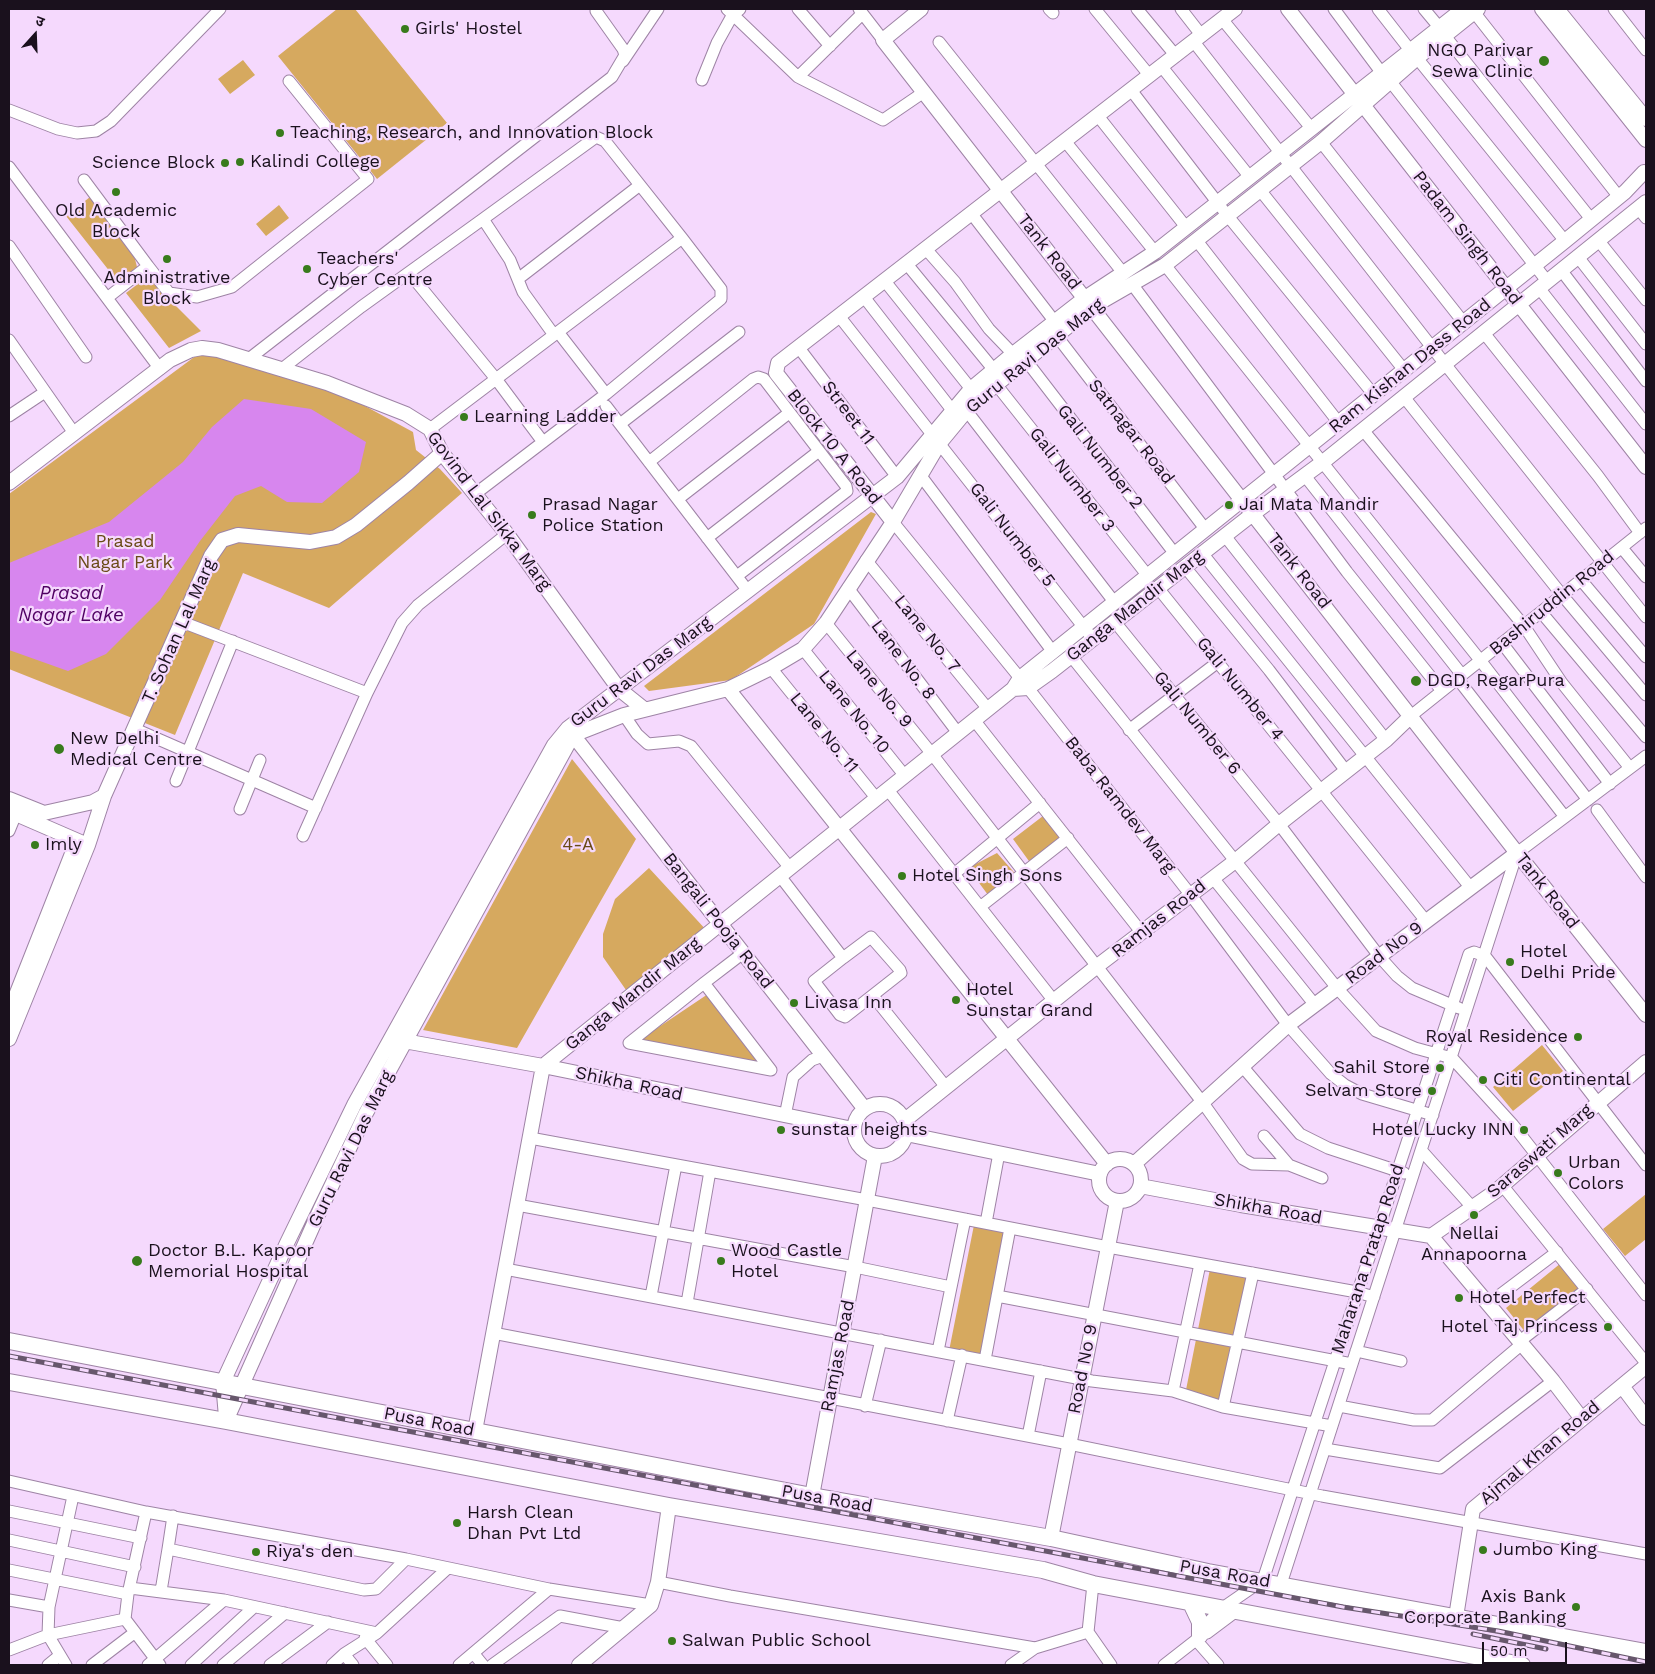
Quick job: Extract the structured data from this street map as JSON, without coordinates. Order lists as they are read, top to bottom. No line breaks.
{"streets":{"main road":["Pusa Road"],"street":["Padam Singh Road","Tank Road","Guru Ravi Das Marg","Ram Kishan Dass Road","Street 11","Satnagar Road","Block 10 A Road","Gali Number 2","Gali Number 3","Govind Lal Sikka Marg","Gali Number 5","Bashiruddin Road","Ganga Mandir Marg","T. Sohan Lal Marg","Lane No. 7","Lane No. 8","Lane No. 9","Gali Number 4","Lane No. 10","Gali Number 6","Lane No. 11","Baba Ramdev Marg","Ramjas Road","Bangali Pooja Road","Road No 9","Shikha Road","Saraswati Marg","Maharana Pratap Road","Ajmal Khan Road"]},"crossings":[["Padam Singh Road","Guru Ravi Das Marg"],["Padam Singh Road","Ram Kishan Dass Road"],["Tank Road","Guru Ravi Das Marg"],["Tank Road","Ram Kishan Dass Road"],["Tank Road","Bashiruddin Road"],["Tank Road","Ganga Mandir Marg"],["Tank Road","Ramjas Road"],["Tank Road","Road No 9"],["Tank Road","Maharana Pratap Road"],["Guru Ravi Das Marg","Street 11"],["Guru Ravi Das Marg","Satnagar Road"],["Guru Ravi Das Marg","Block 10 A Road"],["Guru Ravi Das Marg","Gali Number 2"],["Guru Ravi Das Marg","Gali Number 3"],["Guru Ravi Das Marg","Govind Lal Sikka Marg"],["Guru Ravi Das Marg","Gali Number 5"],["Guru Ravi Das Marg","Lane No. 7"],["Guru Ravi Das Marg","Lane No. 8"],["Guru Ravi Das Marg","Lane No. 9"],["Guru Ravi Das Marg","Lane No. 10"],["Guru Ravi Das Marg","Lane No. 11"],["Guru Ravi Das Marg","Baba Ramdev Marg"],["Guru Ravi Das Marg","Bangali Pooja Road"],["Guru Ravi Das Marg","Shikha Road"],["Guru Ravi Das Marg","Pusa Road"],["Ram Kishan Dass Road","Ganga Mandir Marg"],["Street 11","Block 10 A Road"],["Satnagar Road","Ganga Mandir Marg"],["Block 10 A Road","Baba Ramdev Marg"],["Gali Number 2","Ganga Mandir Marg"],["Gali Number 3","Ganga Mandir Marg"],["Govind Lal Sikka Marg","T. Sohan Lal Marg"],["Gali Number 5","Ganga Mandir Marg"],["Bashiruddin Road","Ramjas Road"],["Ganga Mandir Marg","Lane No. 7"],["Ganga Mandir Marg","Lane No. 8"],["Ganga Mandir Marg","Lane No. 9"],["Ganga Mandir Marg","Gali Number 4"],["Ganga Mandir Marg","Lane No. 10"],["Ganga Mandir Marg","Gali Number 6"],["Ganga Mandir Marg","Lane No. 11"],["Ganga Mandir Marg","Baba Ramdev Marg"],["Ganga Mandir Marg","Bangali Pooja Road"],["Ganga Mandir Marg","Shikha Road"],["Lane No. 9","Ramjas Road"],["Lane No. 9","Road No 9"],["Gali Number 4","Ramjas Road"],["Gali Number 4","Road No 9"],["Gali Number 6","Ramjas Road"],["Gali Number 6","Road No 9"],["Gali Number 6","Maharana Pratap Road"],["Lane No. 11","Ramjas Road"],["Baba Ramdev Marg","Ramjas Road"],["Baba Ramdev Marg","Road No 9"],["Baba Ramdev Marg","Maharana Pratap Road"],["Ramjas Road","Bangali Pooja Road"],["Ramjas Road","Shikha Road"],["Ramjas Road","Pusa Road"],["Bangali Pooja Road","Shikha Road"],["Road No 9","Shikha Road"],["Road No 9","Maharana Pratap Road"],["Road No 9","Pusa Road"],["Shikha Road","Maharana Pratap Road"],["Maharana Pratap Road","Pusa Road"],["Pusa Road","Ajmal Khan Road"]],"water":["Prasad Nagar Lake"],"parks":["Prasad Nagar Park","4-A"],"places":["Girls' Hostel","NGO Parivar Sewa Clinic","Teaching, Research, and Innovation Block","Kalindi College","Science Block","Old Academic Block","Administrative Block","Teachers' Cyber Centre","Learning Ladder","Jai Mata Mandir","Prasad Nagar Police Station","DGD, RegarPura","New Delhi Medical Centre","Imly","Hotel Singh Sons","Hotel Delhi Pride","Hotel Sunstar Grand","Livasa Inn","Royal Residence","Sahil Store","Citi Continental","Selvam Store","sunstar heights","Hotel Lucky INN","Urban Colors","Nellai Annapoorna","Doctor B.L. Kapoor Memorial Hospital","Wood Castle Hotel","Hotel Perfect","Hotel Taj Princess","Harsh Clean Dhan Pvt Ltd","Jumbo King","Riya's den","Axis Bank Corporate Banking","Salwan Public School"],"scale_bar":"50 m","north":"top"}
